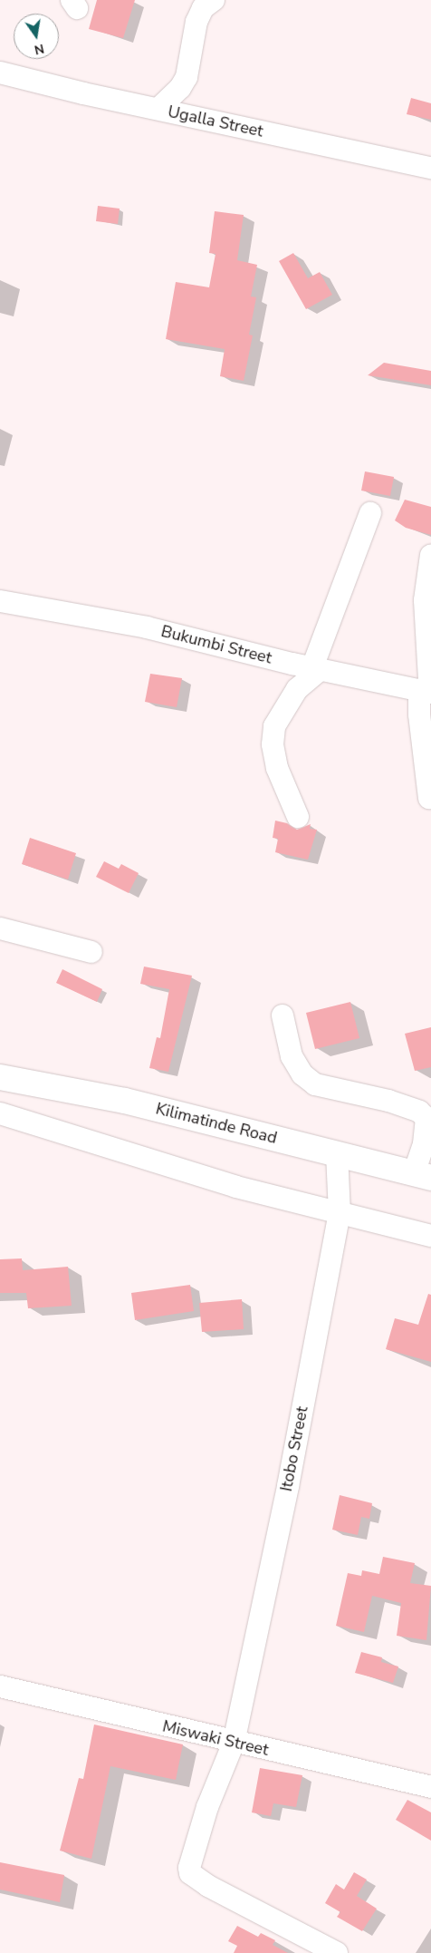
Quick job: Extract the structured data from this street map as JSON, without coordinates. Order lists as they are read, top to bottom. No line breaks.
{"streets":{"main road":["Kilimatinde Road"],"street":["Ugalla Street","Bukumbi Street","Itobo Street","Miswaki Street"]},"crossings":[["Kilimatinde Road","Itobo Street"],["Itobo Street","Miswaki Street"]],"north":"bottom"}
